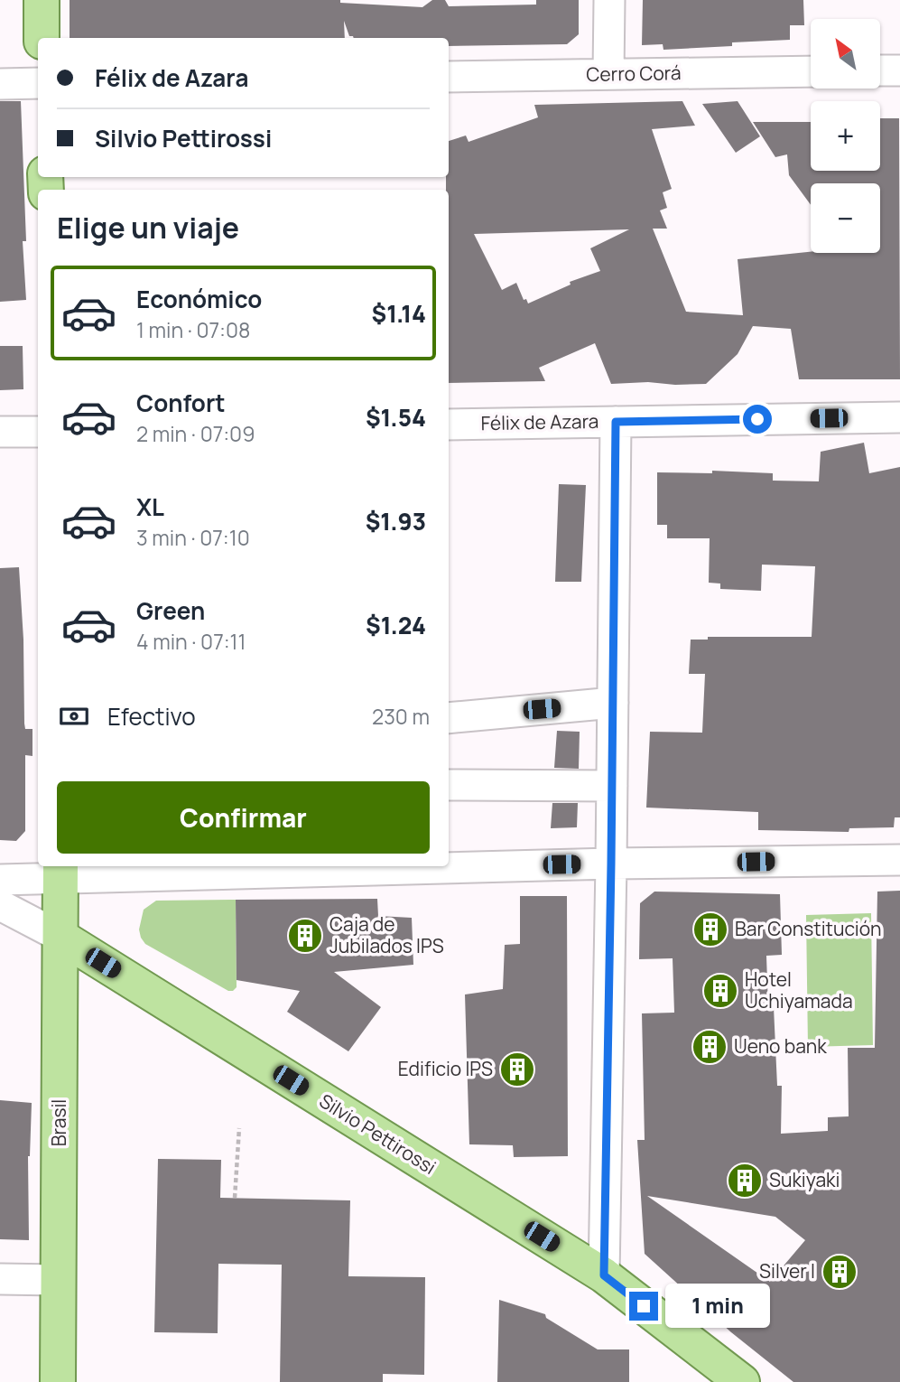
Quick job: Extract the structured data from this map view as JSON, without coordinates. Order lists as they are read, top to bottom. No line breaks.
{"streets":{"main road":["Brasil","Silvio Pettirossi"],"street":["Cerro Corá","Félix de Azara"]},"crossings":[["Brasil","Silvio Pettirossi"]],"places":{"building":["Bar Constitución","Caja de Jubilados IPS","Hotel Uchiyamada","Ueno bank","Edificio IPS","Sukiyaki","Silver I"]},"north":"top left","page":{"map_buttons":["+","−"],"banner":["Félix de Azara","Silvio Pettirossi"],"heading":"Elige un viaje","list":[{"name":"Económico","note":"1 min · 07:08","value":"$1.14"},{"name":"Confort","note":"2 min · 07:09","value":"$1.54"},{"name":"XL","note":"3 min · 07:10","value":"$1.93"},{"name":"Green","note":"4 min · 07:11","value":"$1.24"}],"pay":["Efectivo","230 m"],"buttons":"Confirmar","bubble":"1 min"}}
